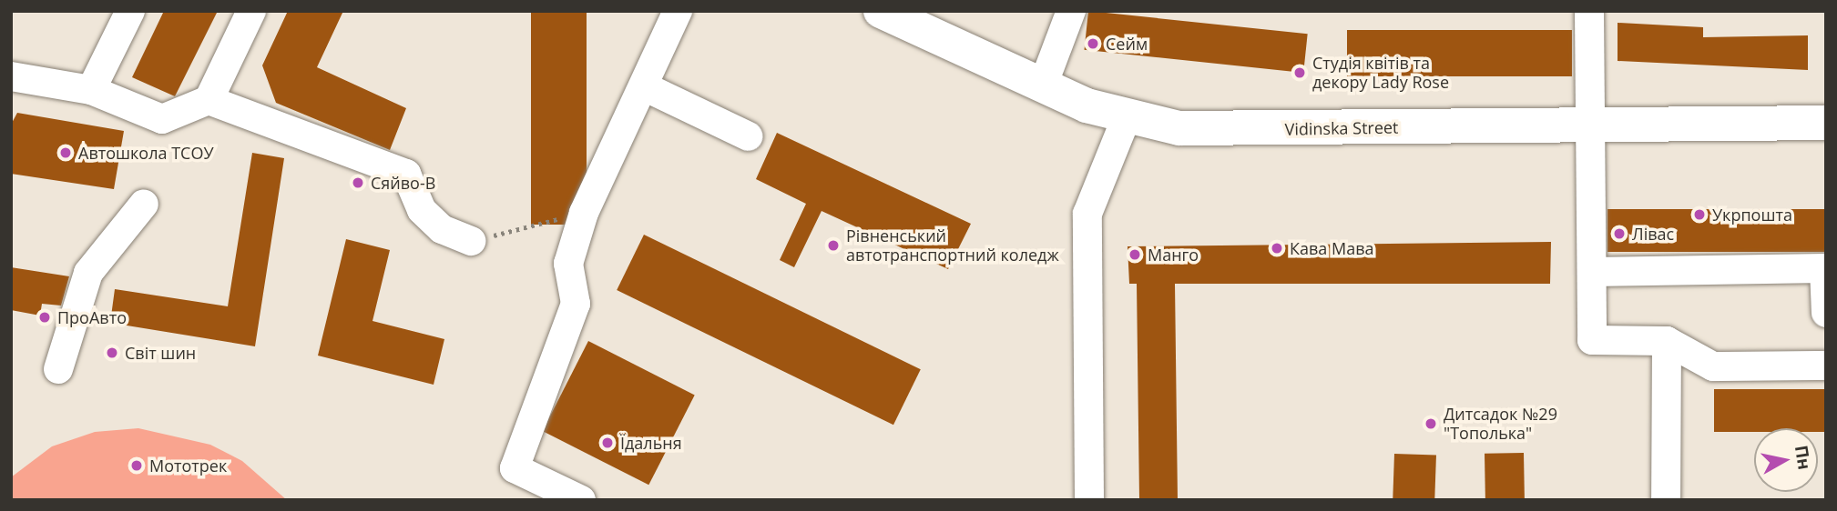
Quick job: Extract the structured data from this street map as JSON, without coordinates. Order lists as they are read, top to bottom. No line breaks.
{"streets":{"main road":["Vidinska Street"]},"places":["Сейм","Студія квітів та декору Lady Rose","Автошкола ТСОУ","Сяйво-В","Укрпошта","Лівас","Рівненський автотранспортний коледж","Кава Мава","Манго","ПроАвто","Світ шин","Дитсадок №29 \"Тополька\"","Їдальня","Мототрек"],"north":"right"}
